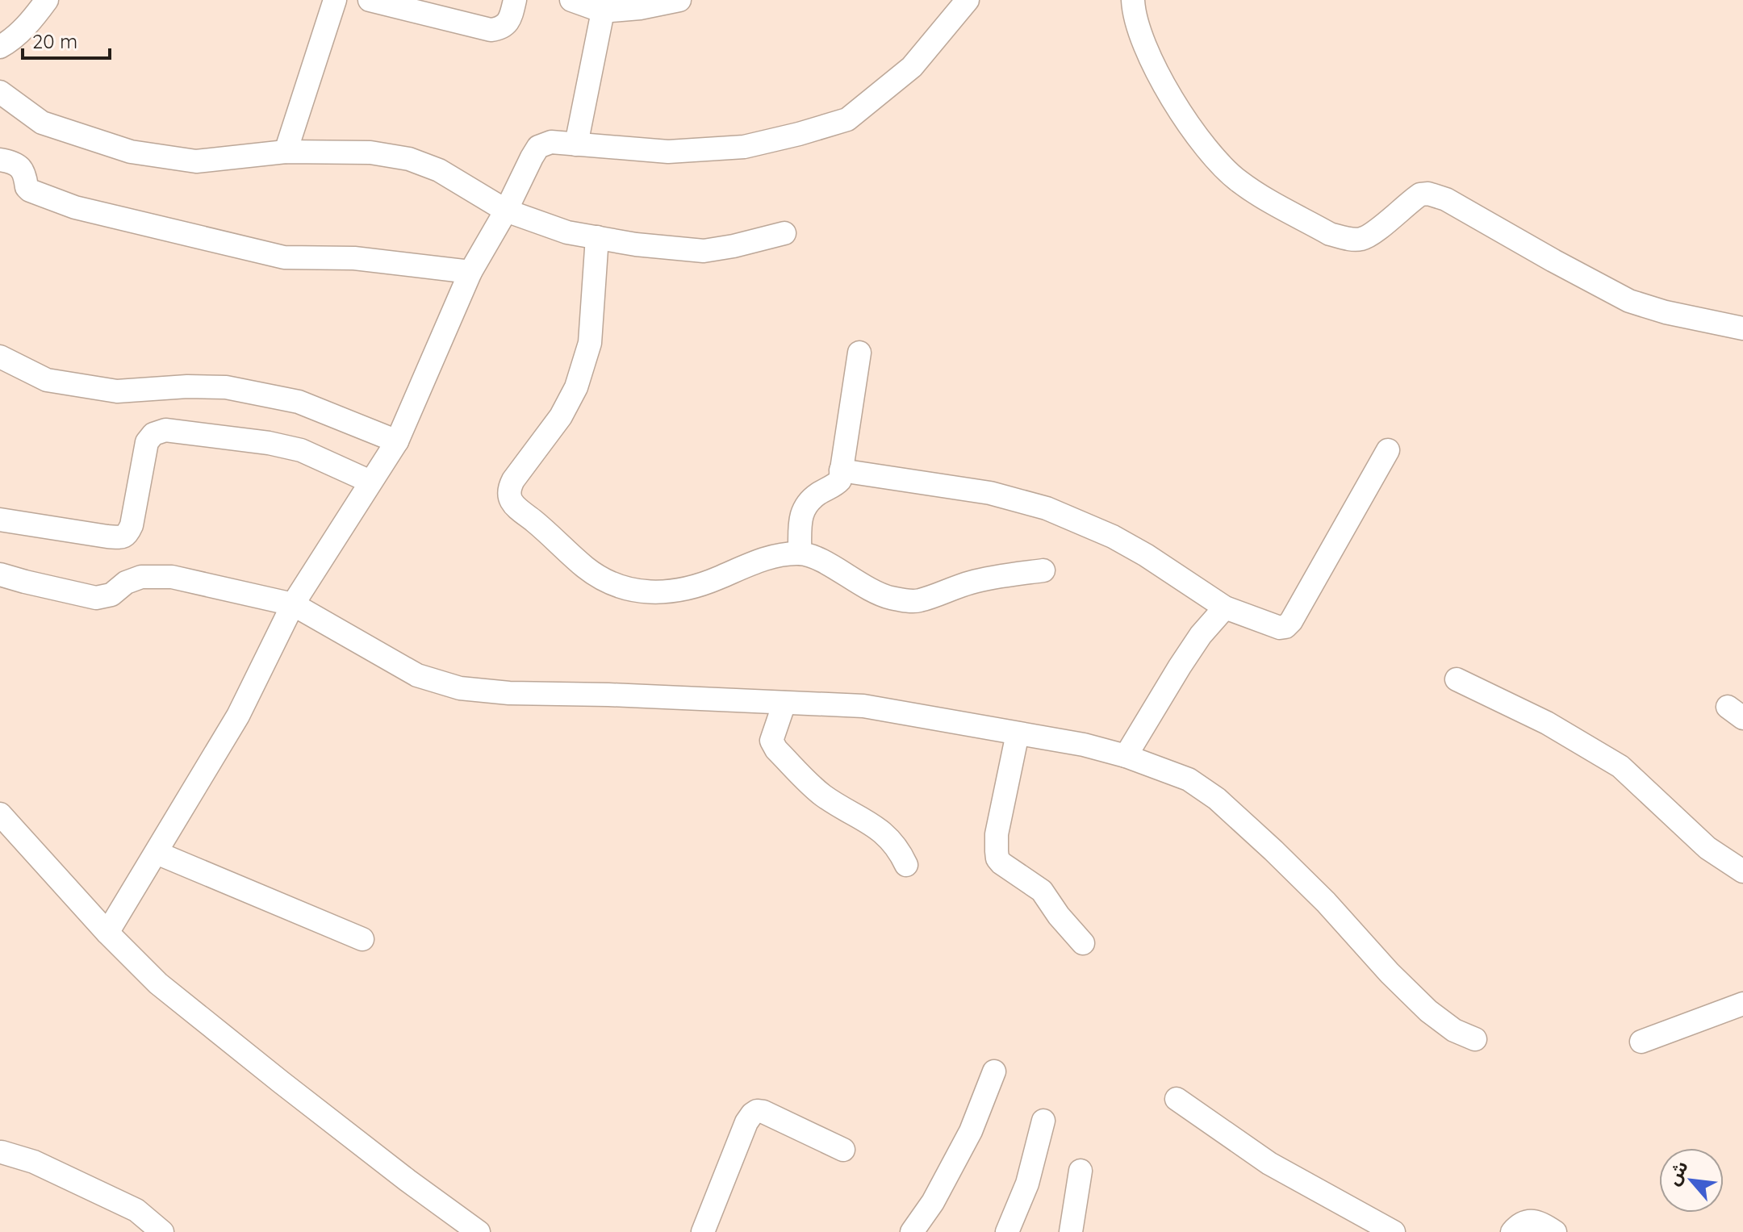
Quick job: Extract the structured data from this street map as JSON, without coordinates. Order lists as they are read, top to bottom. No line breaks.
{"scale_bar":"20 m","north":"top left"}
